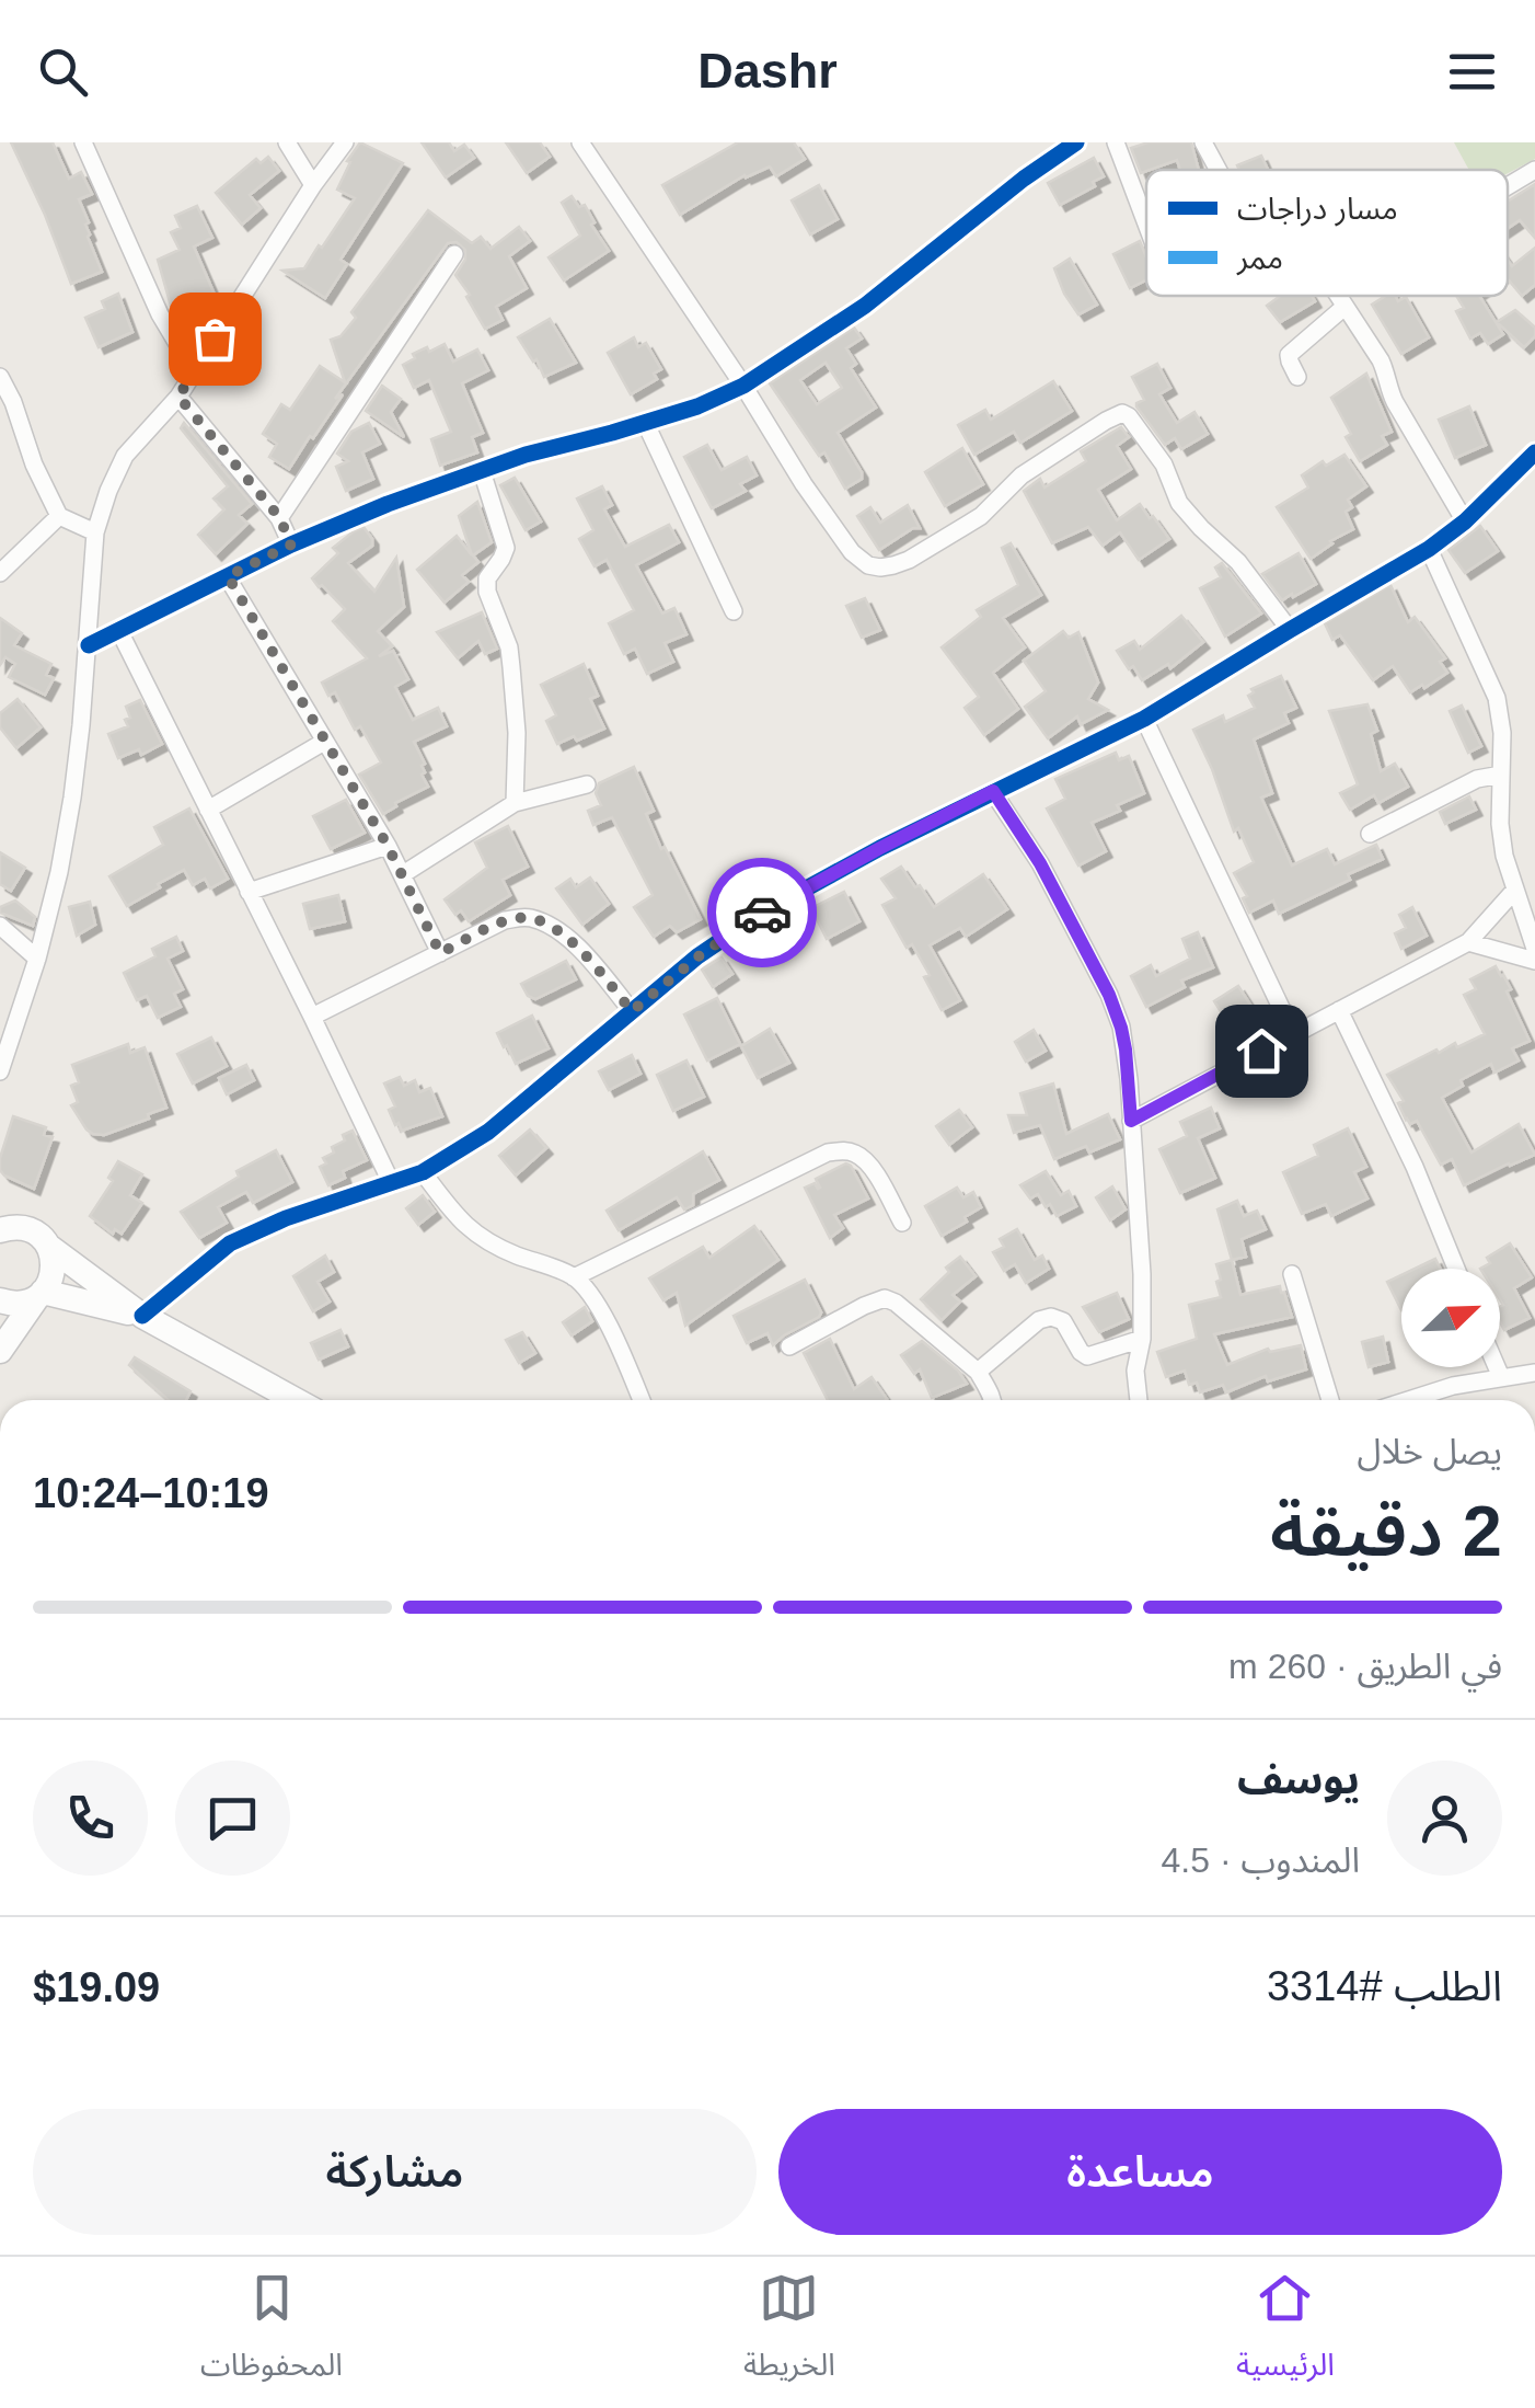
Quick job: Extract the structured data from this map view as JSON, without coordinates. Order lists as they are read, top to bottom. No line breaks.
{"legend":["مسار دراجات","ممر"],"north":"top right","page":{"header":"Dashr","heading":["2 دقيقة","يصل خلال","10:19–10:24"],"panel":["يوسف","المندوب · 4.5","الطلب #3314","$19.09"],"bar":"في الطريق · 260 m","buttons":["مساعدة","مشاركة"],"tabs":["الرئيسية","الخريطة","المحفوظات"]}}
